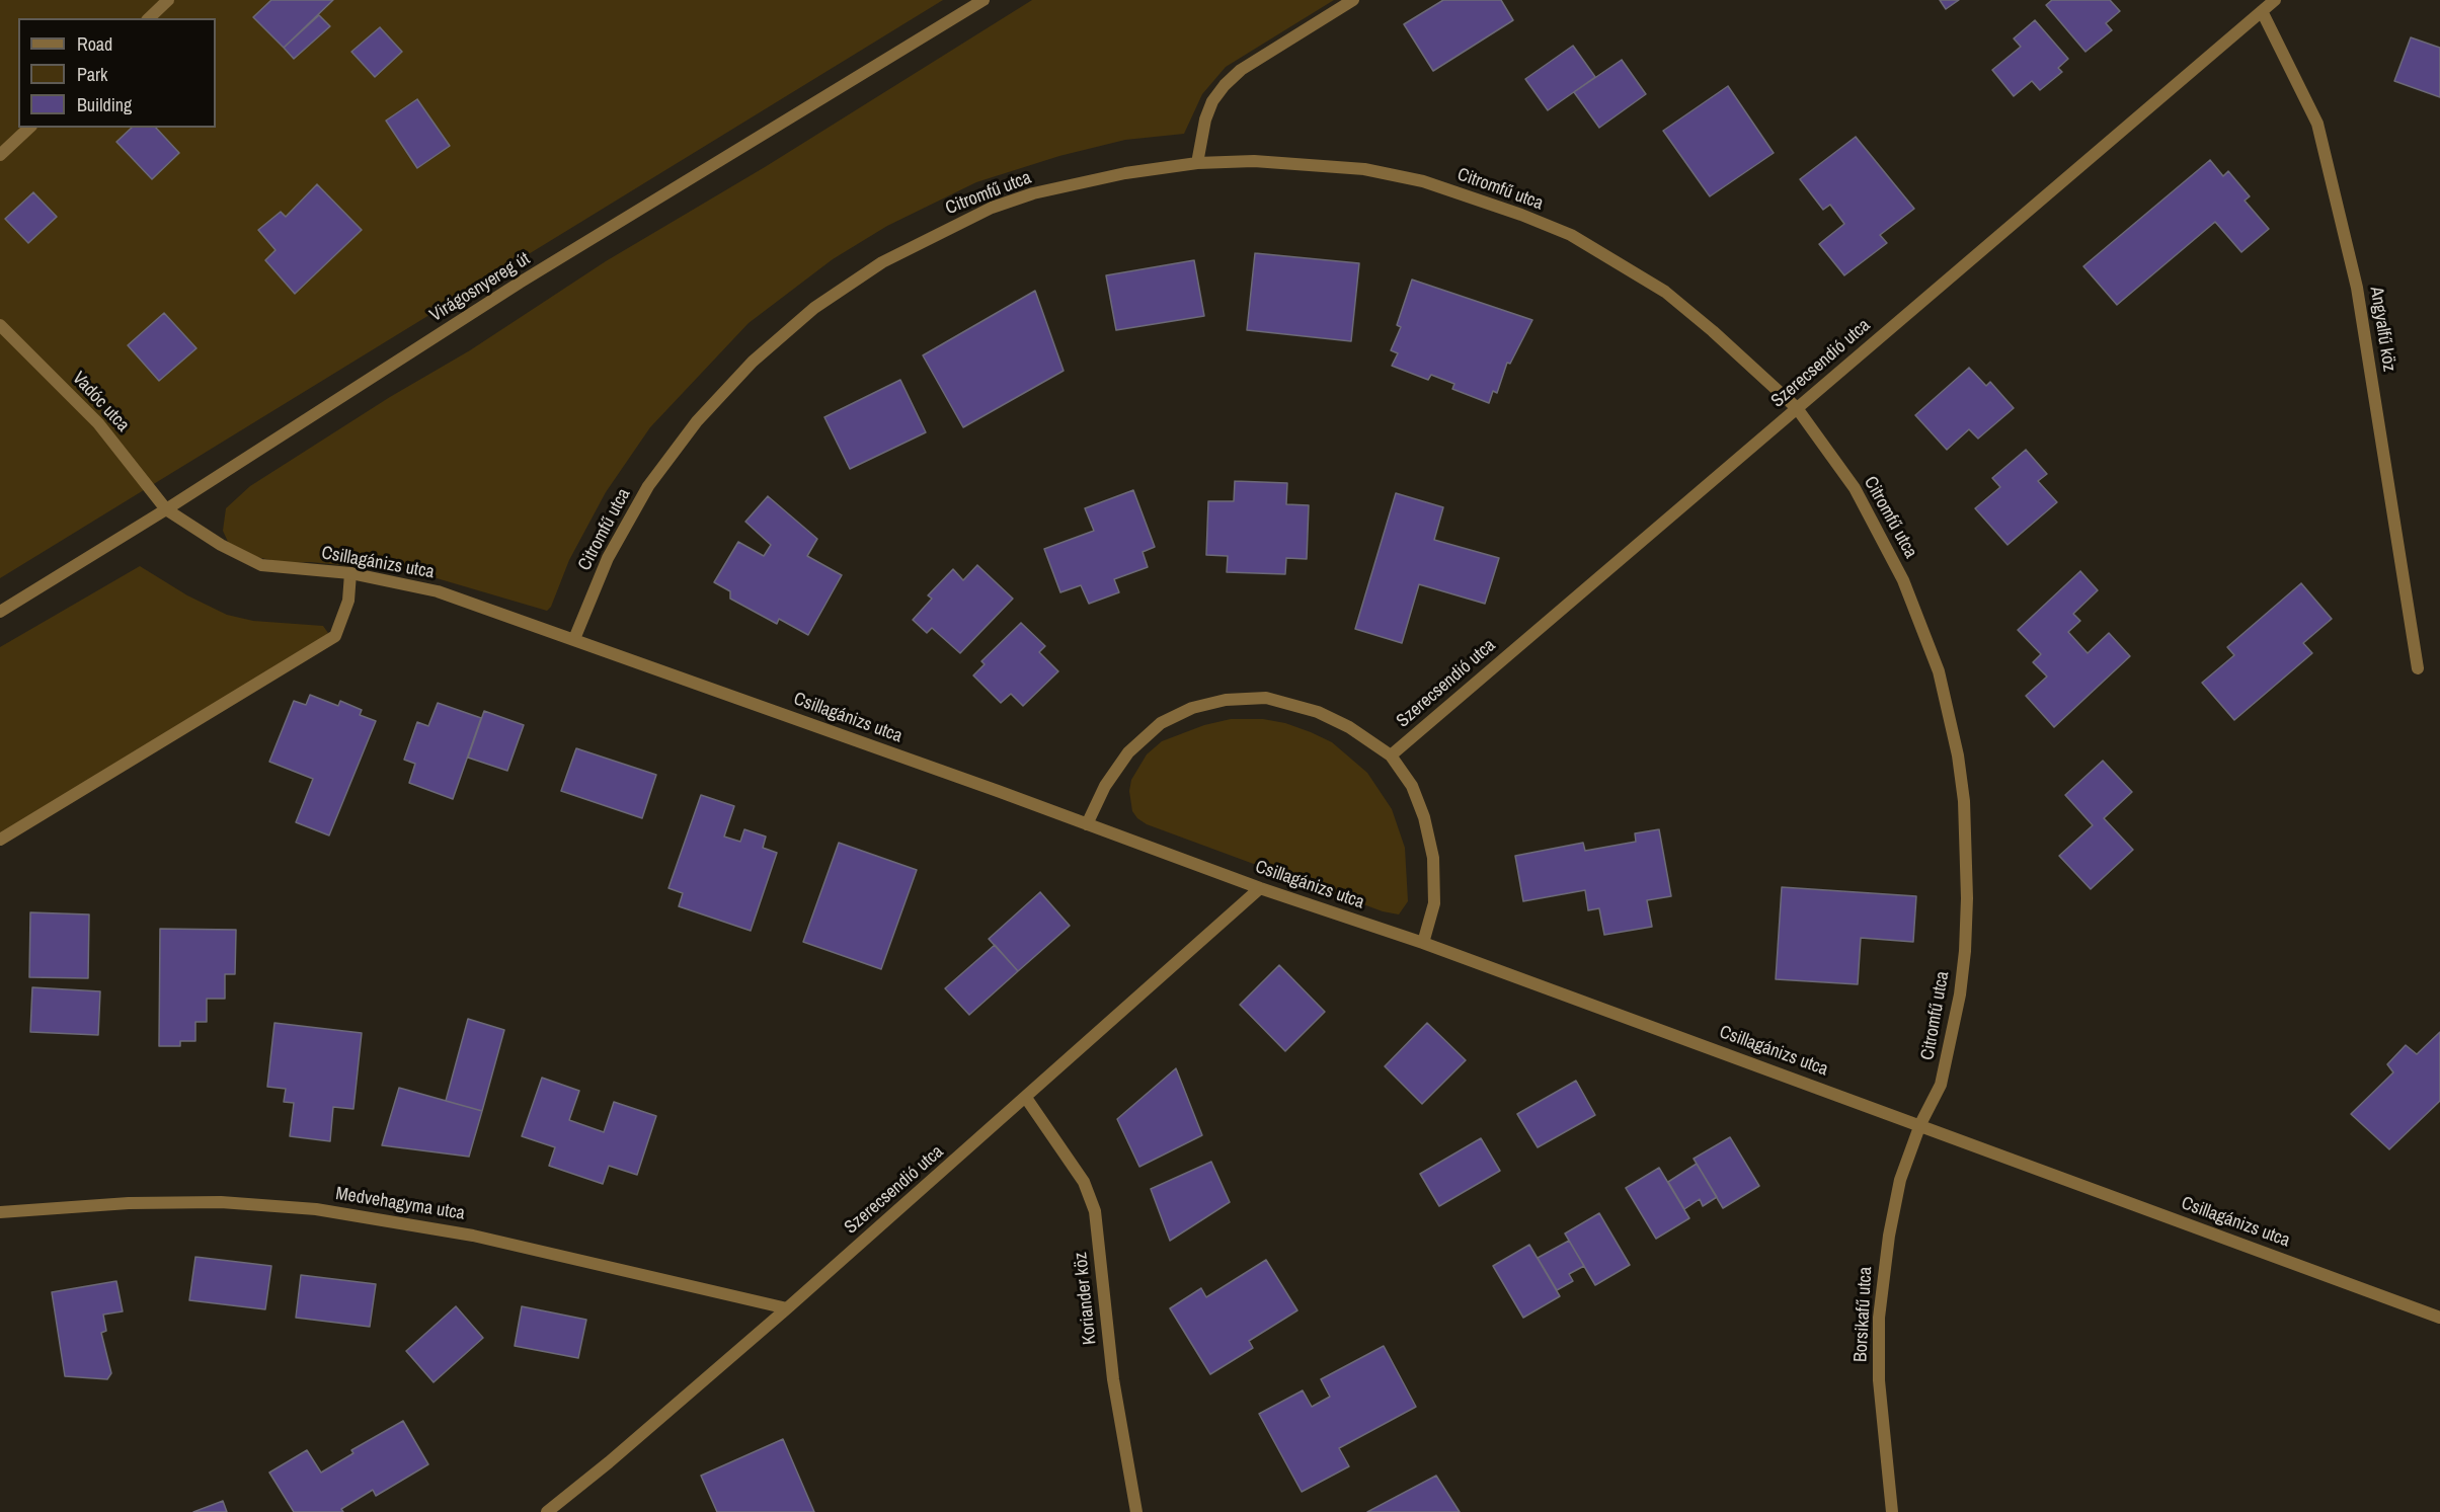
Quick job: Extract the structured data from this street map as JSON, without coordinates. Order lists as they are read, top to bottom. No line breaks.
{"streets":{"street":["Citromfű utca","Virágosnyereg út","Angyalfű köz","Szerecsendió utca","Vadóc utca","Csillagánizs utca","Medvehagyma utca","Koriander köz","Borsikafű utca"]},"crossings":[["Citromfű utca","Szerecsendió utca"],["Citromfű utca","Csillagánizs utca"],["Citromfű utca","Borsikafű utca"],["Virágosnyereg út","Vadóc utca"],["Virágosnyereg út","Csillagánizs utca"],["Angyalfű köz","Szerecsendió utca"],["Szerecsendió utca","Csillagánizs utca"],["Szerecsendió utca","Medvehagyma utca"],["Szerecsendió utca","Koriander köz"],["Vadóc utca","Csillagánizs utca"],["Csillagánizs utca","Borsikafű utca"]],"legend":["Road","Park","Building"]}
